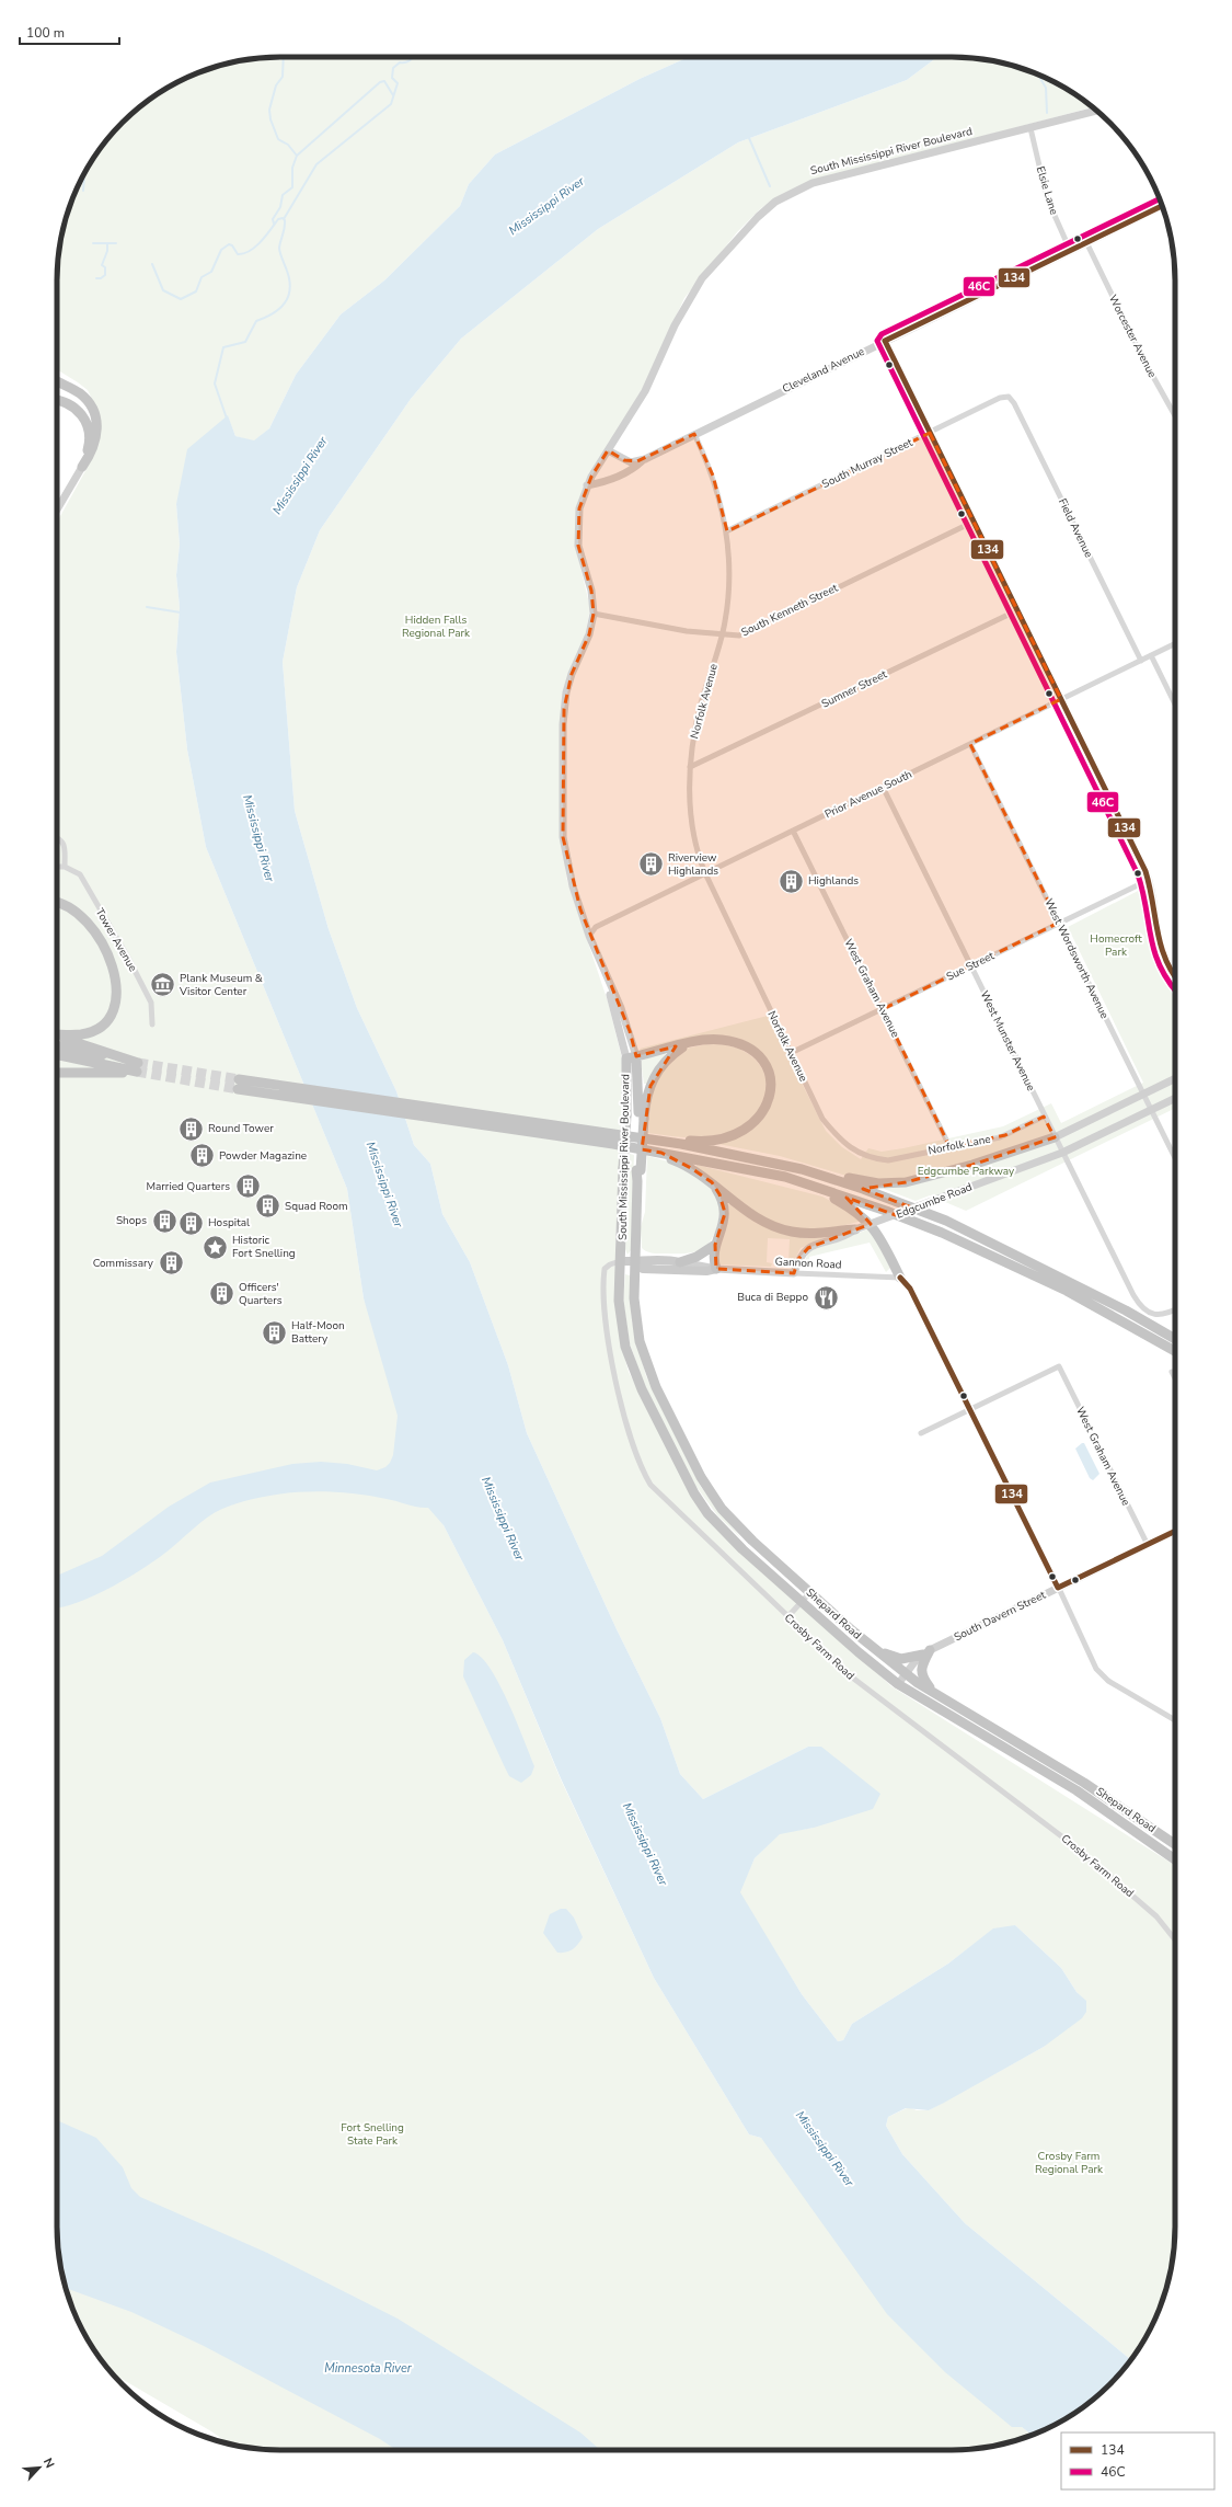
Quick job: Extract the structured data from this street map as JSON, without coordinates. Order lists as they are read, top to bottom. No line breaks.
{"streets":{"highway":["South Mississippi River Boulevard","Shepard Road"],"main road":["Gannon Road"],"street":["Elsie Lane","Worcester Avenue","Cleveland Avenue","South Murray Street","Field Avenue","South Kenneth Street","Sumner Street","Norfolk Avenue","Prior Avenue South","Tower Avenue","West Wordsworth Avenue","Sue Street","West Graham Avenue","West Munster Avenue","Norfolk Lane","Edgcumbe Road","South Davern Street","Crosby Farm Road"]},"crossings":[["South Mississippi River Boulevard","Elsie Lane"],["South Mississippi River Boulevard","Cleveland Avenue"],["South Mississippi River Boulevard","South Kenneth Street"],["South Mississippi River Boulevard","Prior Avenue South"],["South Mississippi River Boulevard","Gannon Road"],["South Mississippi River Boulevard","Shepard Road"],["South Mississippi River Boulevard","Crosby Farm Road"],["Elsie Lane","Cleveland Avenue"],["Worcester Avenue","Cleveland Avenue"],["Cleveland Avenue","Norfolk Avenue"],["South Murray Street","Field Avenue"],["South Murray Street","Norfolk Avenue"],["Field Avenue","Prior Avenue South"],["South Kenneth Street","Norfolk Avenue"],["Sumner Street","Norfolk Avenue"],["Norfolk Avenue","Prior Avenue South"],["Norfolk Avenue","Sue Street"],["Norfolk Avenue","Norfolk Lane"],["Prior Avenue South","West Wordsworth Avenue"],["Prior Avenue South","West Graham Avenue"],["Prior Avenue South","West Munster Avenue"],["West Wordsworth Avenue","Sue Street"],["West Wordsworth Avenue","Edgcumbe Road"],["Sue Street","West Graham Avenue"],["Sue Street","West Munster Avenue"],["West Graham Avenue","Norfolk Lane"],["West Graham Avenue","South Davern Street"],["West Munster Avenue","Norfolk Lane"],["West Munster Avenue","Edgcumbe Road"],["Edgcumbe Road","Gannon Road"],["Gannon Road","Shepard Road"],["Gannon Road","Crosby Farm Road"],["Shepard Road","South Davern Street"],["Shepard Road","Crosby Farm Road"]],"water":["Mississippi River","Minnesota River"],"parks":["Hidden Falls Regional Park","Homecroft Park","Edgcumbe Parkway","Fort Snelling State Park","Crosby Farm Regional Park"],"places":{"building":["Riverview Highlands","Highlands","Round Tower","Powder Magazine","Married Quarters","Squad Room","Shops","Hospital","Commissary","Officers' Quarters","Half-Moon Battery"],"museum":["Plank Museum & Visitor Center"],"place":["Historic Fort Snelling"],"restaurant":["Buca di Beppo"]},"lines":["transit line 46C","transit line 134"],"legend":["134","46C"],"scale_bar":"100 m","north":"top right"}
